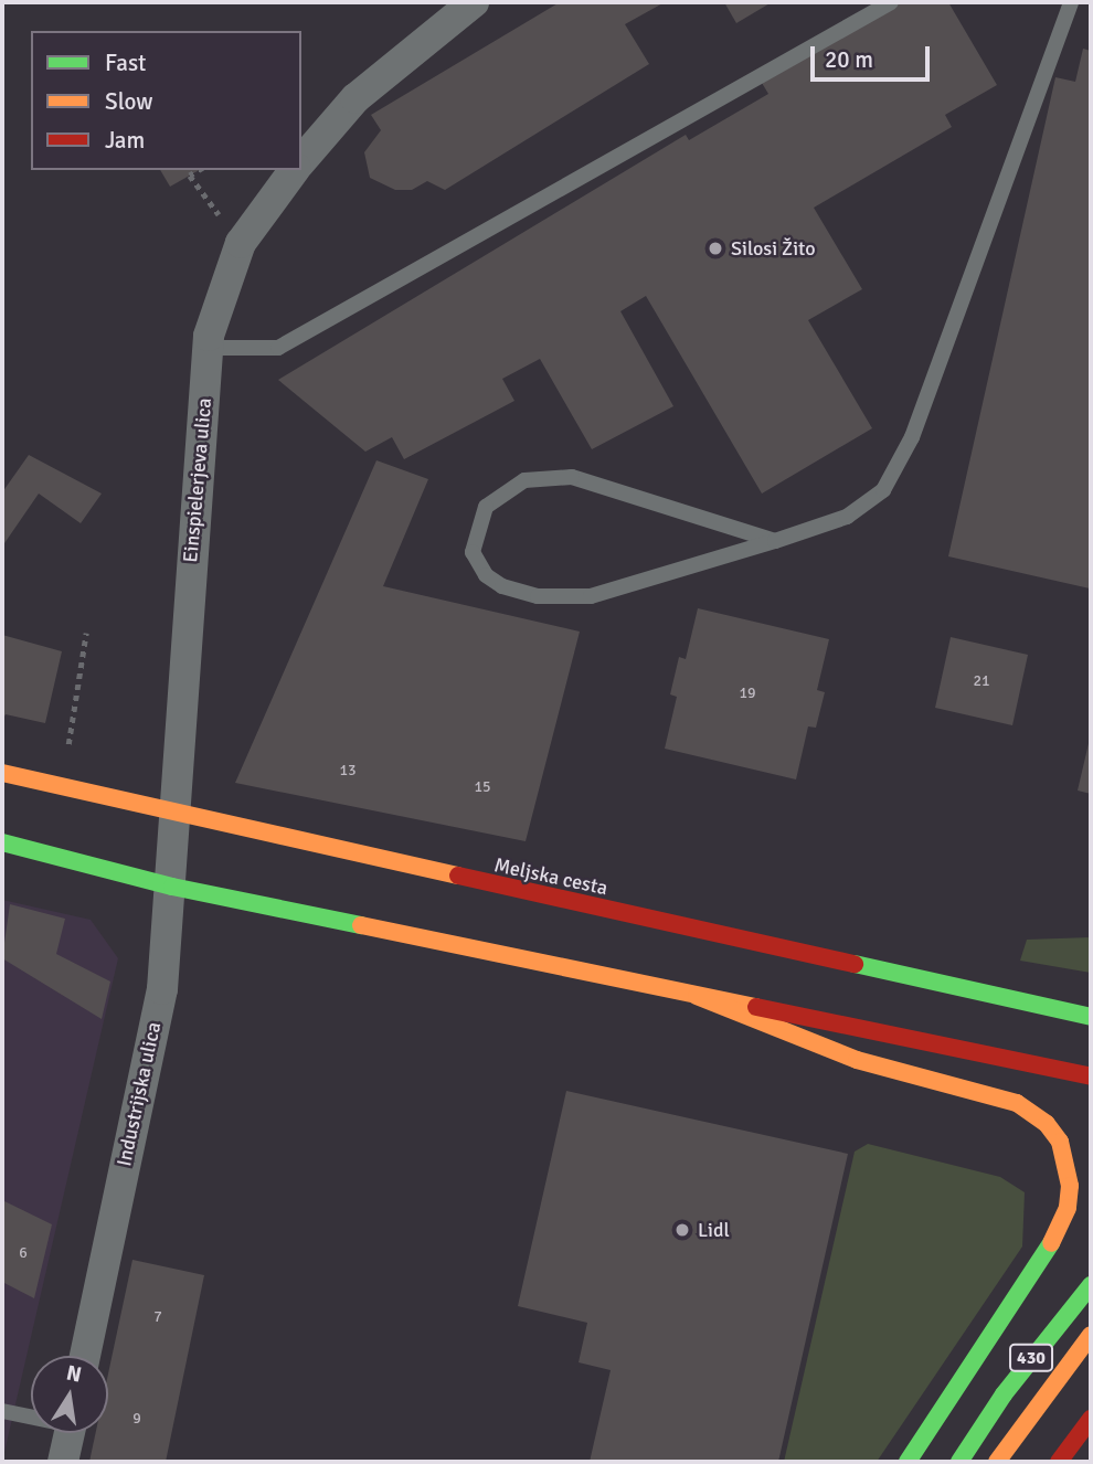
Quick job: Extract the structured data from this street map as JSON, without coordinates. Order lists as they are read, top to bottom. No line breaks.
{"streets":{"main road":["Meljska cesta","430"],"street":["Einspielerjeva ulica","Industrijska ulica"]},"crossings":[["Einspielerjeva ulica","Meljska cesta"],["Einspielerjeva ulica","Industrijska ulica"],["Meljska cesta","Industrijska ulica"]],"places":["Silosi Žito","Lidl"],"house_numbers":["21","19","13","15","6","7","9"],"legend":["Fast","Slow","Jam"],"scale_bar":"20 m","north":"top"}
